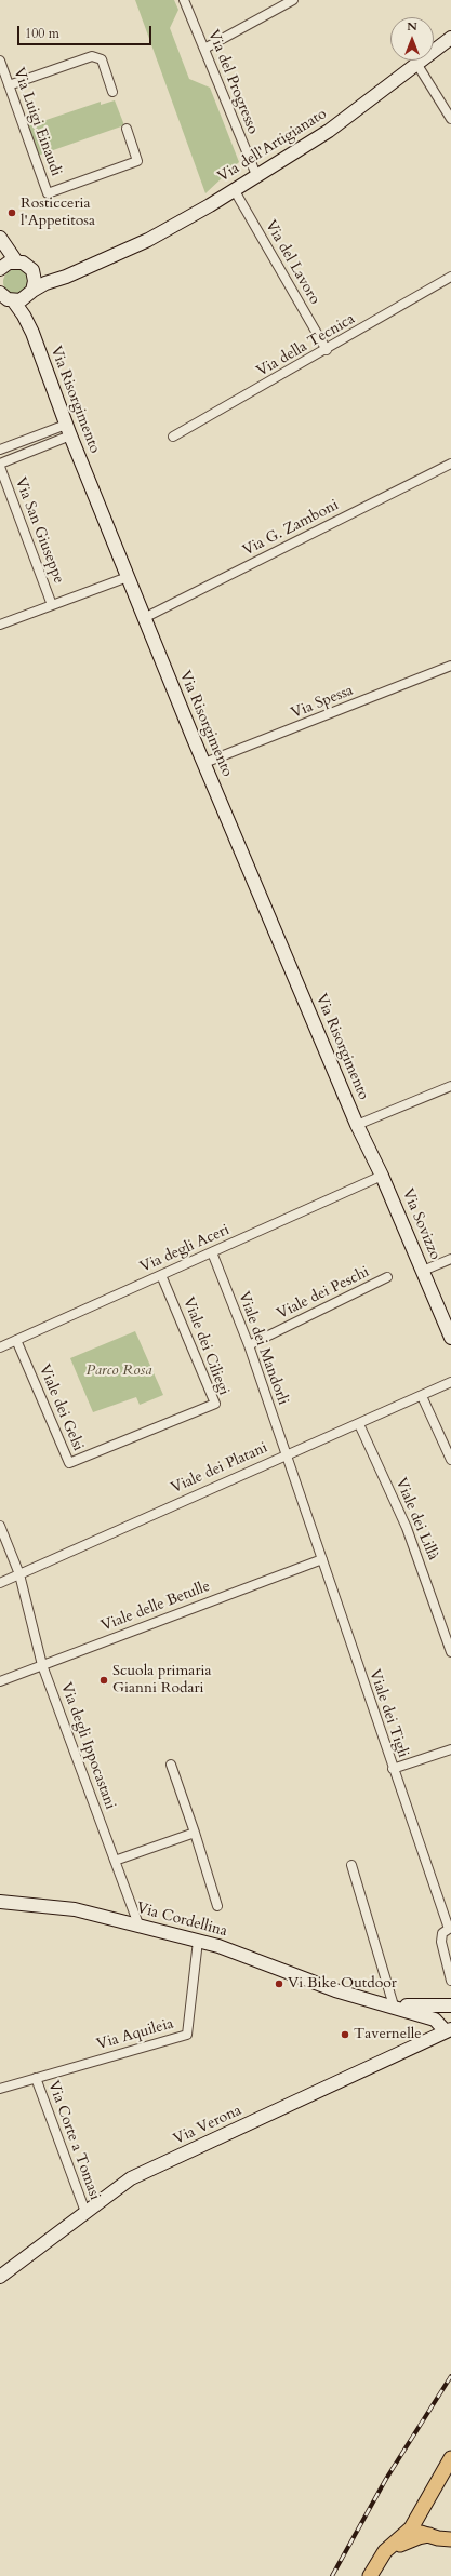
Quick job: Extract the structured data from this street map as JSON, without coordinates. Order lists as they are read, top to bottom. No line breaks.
{"streets":{"street":["Via del Progresso","Via Luigi Einaudi","Via dell'Artigianato","Via del Lavoro","Via della Tecnica","Via Risorgimento","Via G. Zamboni","Via San Giuseppe","Via Spessa","Via Sovizzo","Via degli Aceri","Viale dei Peschi","Viale dei Ciliegi","Viale dei Mandorli","Viale dei Gelsi","Viale dei Platani","Viale dei Lillà","Viale delle Betulle","Viale dei Tigli","Via degli Ippocastani","Via Cordellina","Via Aquileia","Via Verona","Via Corte a Tomasi"]},"crossings":[["Via del Progresso","Via dell'Artigianato"],["Via dell'Artigianato","Via del Lavoro"],["Via del Lavoro","Via della Tecnica"],["Via Risorgimento","Via G. Zamboni"],["Via Risorgimento","Via Spessa"],["Via Risorgimento","Via Sovizzo"],["Via Sovizzo","Via degli Aceri"],["Via degli Aceri","Viale dei Ciliegi"],["Via degli Aceri","Viale dei Mandorli"],["Via degli Aceri","Viale dei Gelsi"],["Viale dei Peschi","Viale dei Mandorli"],["Viale dei Ciliegi","Viale dei Gelsi"],["Viale dei Mandorli","Viale dei Platani"],["Viale dei Mandorli","Viale dei Tigli"],["Viale dei Platani","Viale dei Lillà"],["Viale dei Platani","Viale dei Tigli"],["Viale dei Platani","Via degli Ippocastani"],["Viale delle Betulle","Viale dei Tigli"],["Viale delle Betulle","Via degli Ippocastani"],["Via degli Ippocastani","Via Cordellina"],["Via Cordellina","Via Aquileia"],["Via Cordellina","Via Verona"],["Via Aquileia","Via Corte a Tomasi"],["Via Verona","Via Corte a Tomasi"]],"parks":["Parco Rosa"],"places":["Rosticceria l'Appetitosa","Scuola primaria Gianni Rodari","Vi Bike Outdoor","Tavernelle"],"scale_bar":"100 m","north":"top"}
